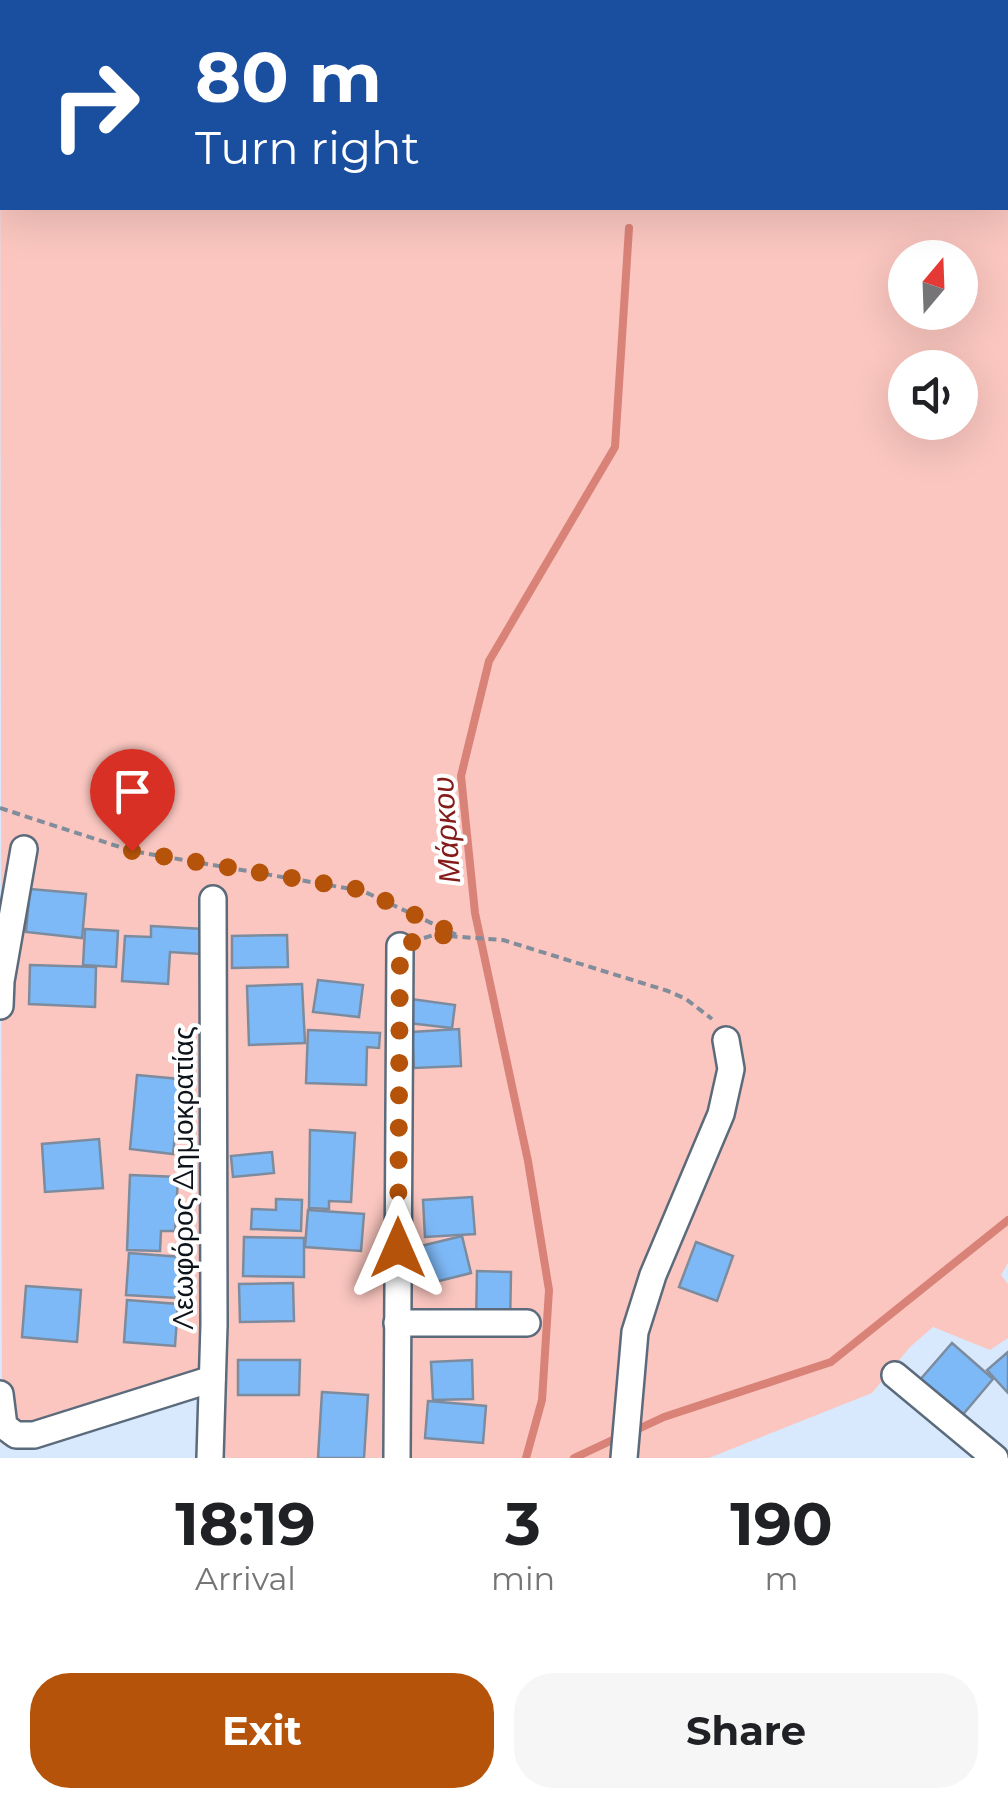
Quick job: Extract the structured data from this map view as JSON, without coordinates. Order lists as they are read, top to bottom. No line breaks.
{"streets":{"street":["Λεωφόρος Δημοκρατίας"]},"water":["Μάρκου"],"north":"top","page":{"turn":["80 m","Turn right"],"eta":["18:19","Arrival","3","min","190","m"],"buttons":["Exit","Share"]}}
